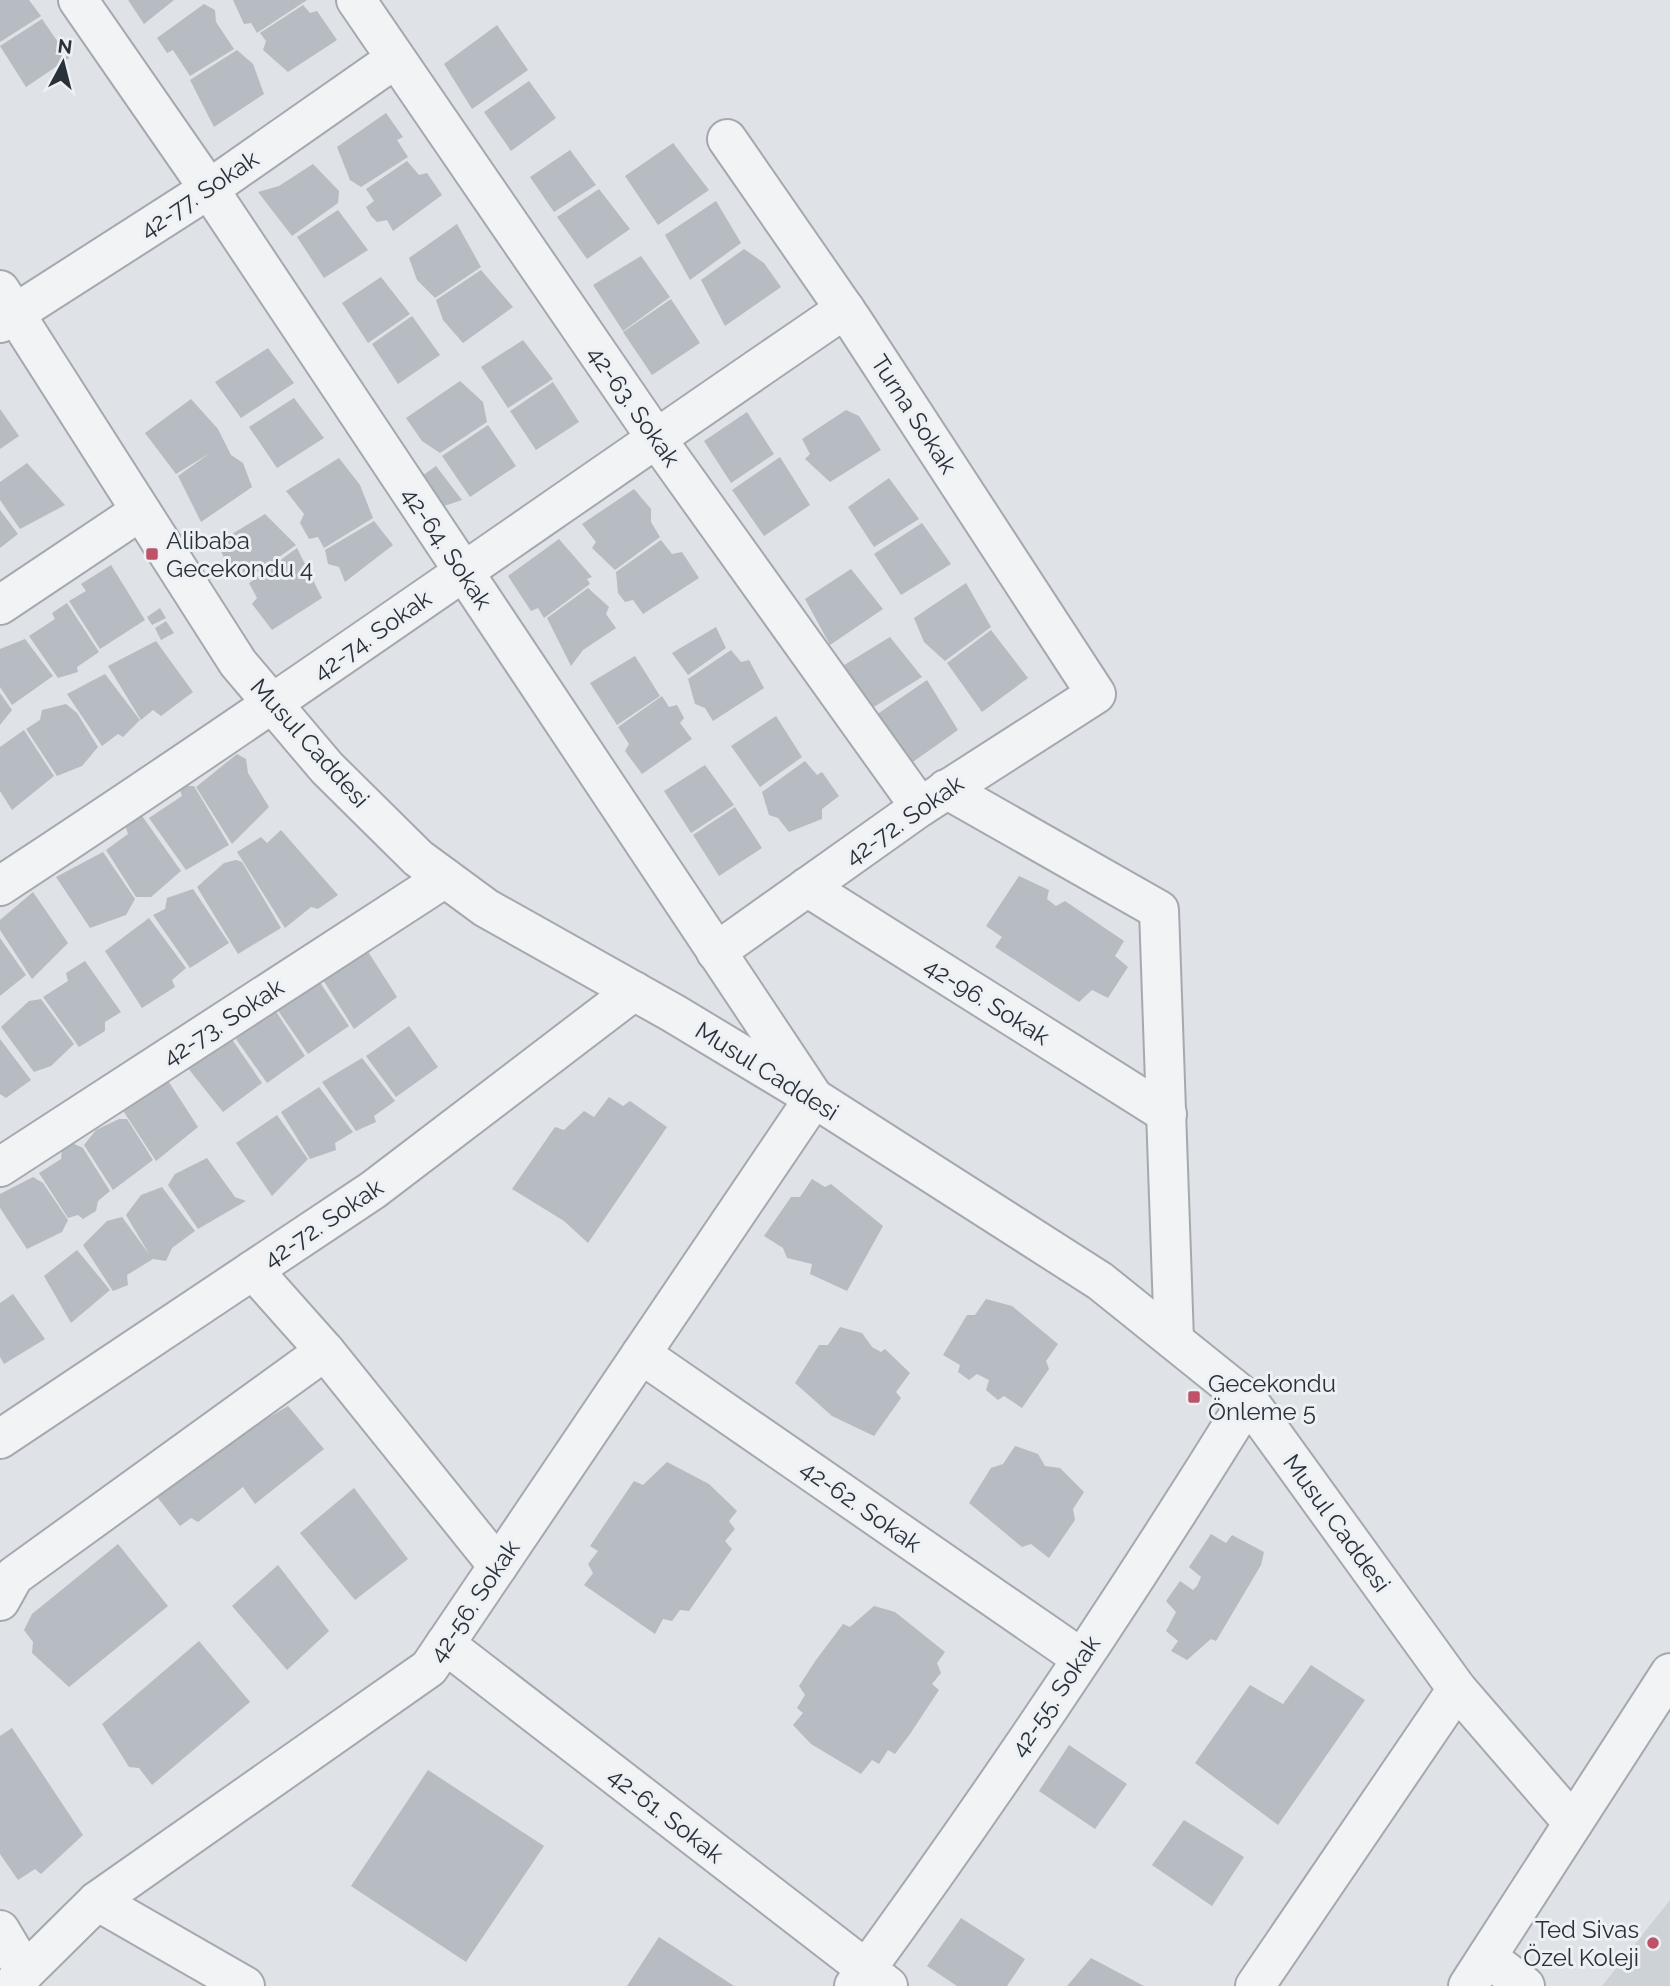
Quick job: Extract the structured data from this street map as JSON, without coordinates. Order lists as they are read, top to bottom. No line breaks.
{"streets":{"street":["42-77. Sokak","42-63. Sokak","Turna Sokak","42-64. Sokak","42-74. Sokak","Musul Caddesi","42-72. Sokak","42-96. Sokak","42-73. Sokak","42-62. Sokak","42-56. Sokak","42-55. Sokak","42-61. Sokak"]},"crossings":[["42-77. Sokak","42-63. Sokak"],["42-77. Sokak","42-64. Sokak"],["42-77. Sokak","Musul Caddesi"],["42-63. Sokak","42-74. Sokak"],["42-63. Sokak","42-72. Sokak"],["Turna Sokak","42-74. Sokak"],["Turna Sokak","42-72. Sokak"],["42-64. Sokak","42-74. Sokak"],["42-64. Sokak","Musul Caddesi"],["42-64. Sokak","42-72. Sokak"],["42-64. Sokak","42-56. Sokak"],["42-74. Sokak","Musul Caddesi"],["Musul Caddesi","42-72. Sokak"],["Musul Caddesi","42-73. Sokak"],["Musul Caddesi","42-56. Sokak"],["Musul Caddesi","42-55. Sokak"],["42-72. Sokak","42-96. Sokak"],["42-62. Sokak","42-56. Sokak"],["42-62. Sokak","42-55. Sokak"],["42-56. Sokak","42-61. Sokak"],["42-55. Sokak","42-61. Sokak"]],"places":{"transit":["Alibaba Gecekondu 4","Gecekondu Önleme 5"],"other":["Ted Sivas Özel Koleji"]},"north":"top"}
